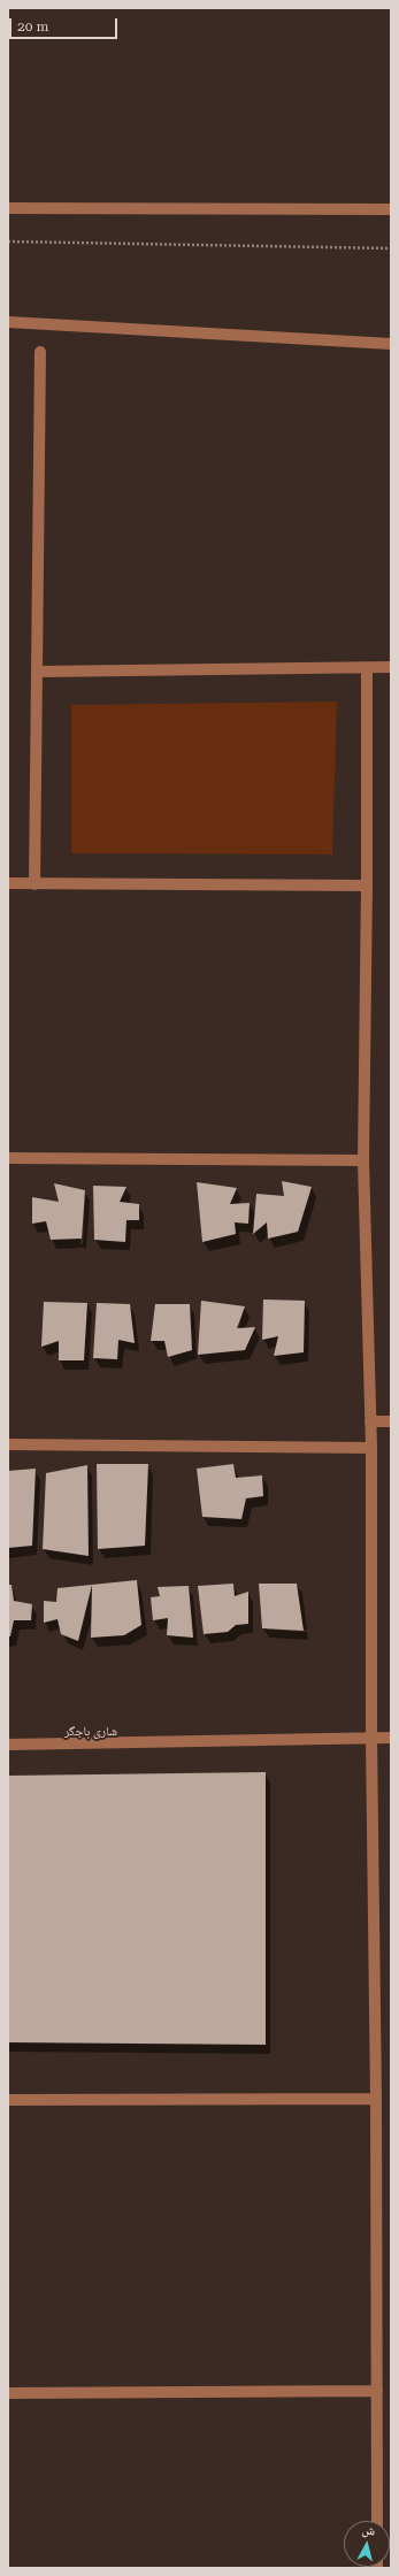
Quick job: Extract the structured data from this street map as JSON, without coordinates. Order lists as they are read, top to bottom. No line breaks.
{"districts":["شاری باجگر"],"scale_bar":"20 m","north":"top"}
